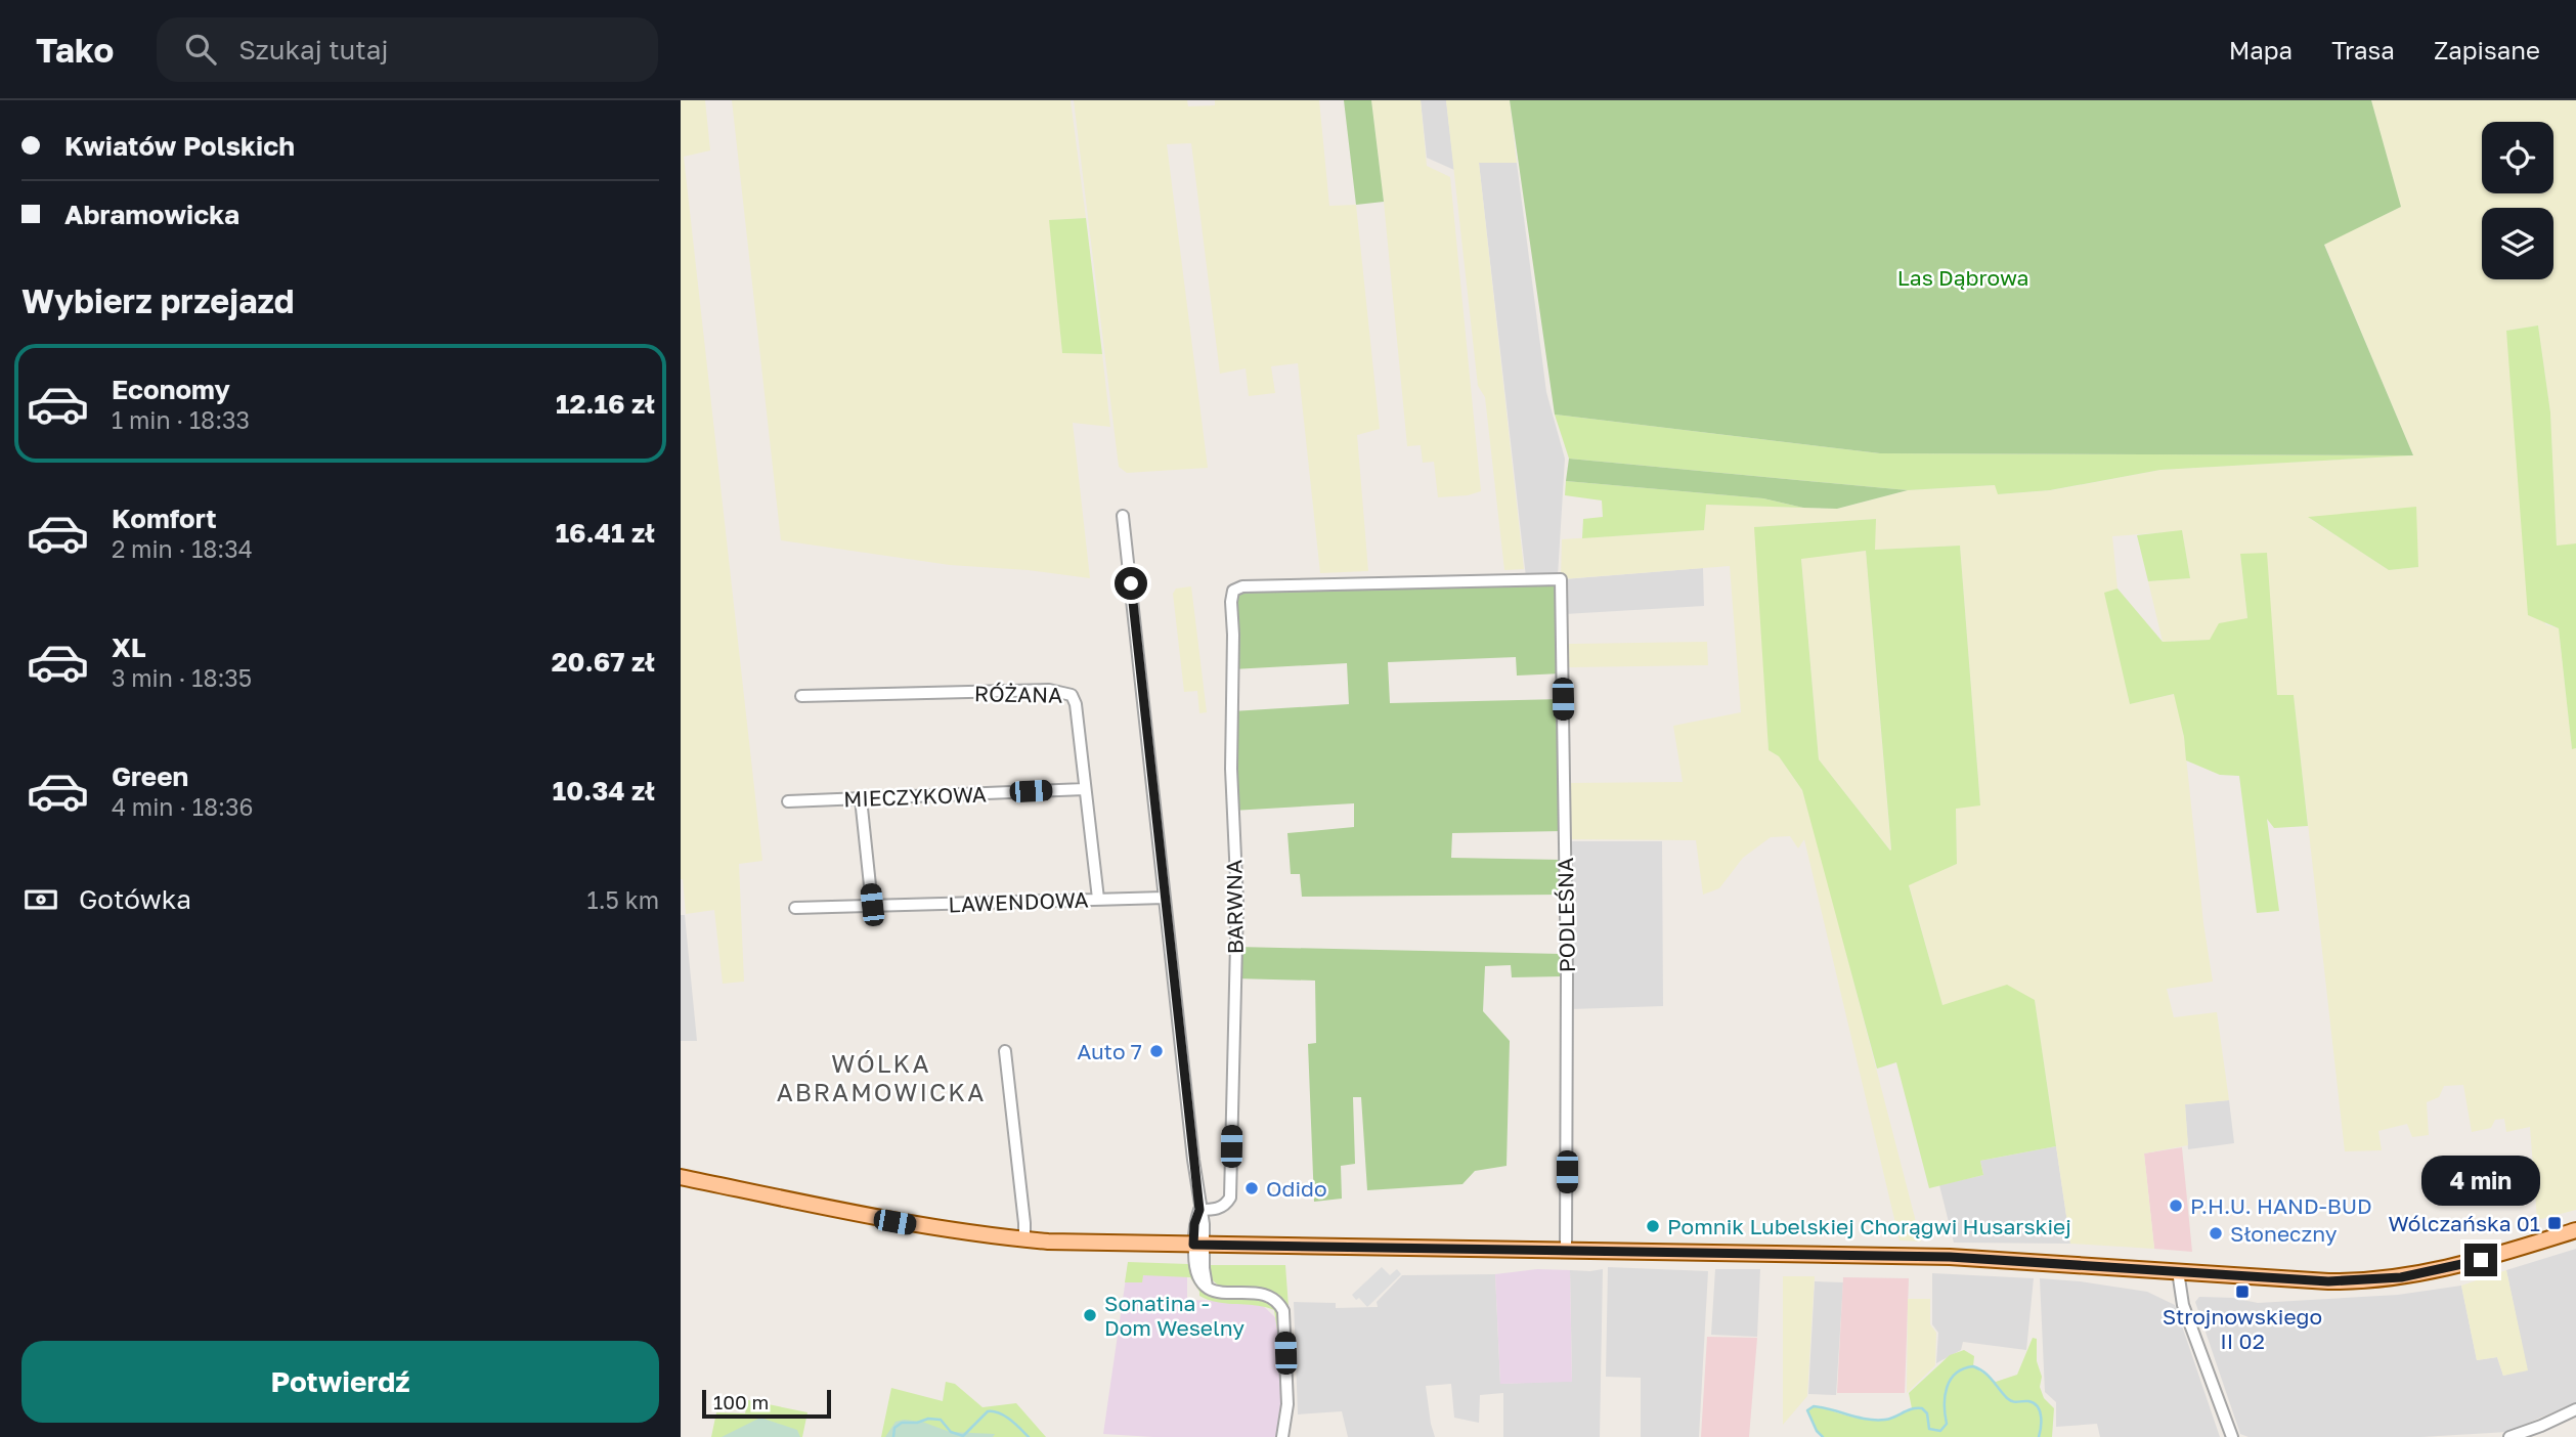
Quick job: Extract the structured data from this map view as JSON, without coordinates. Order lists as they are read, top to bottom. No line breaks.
{"streets":{"street":["RÓŻANA","MIECZYKOWA","LAWENDOWA","BARWNA","PODLEŚNA"]},"crossings":[["RÓŻANA","MIECZYKOWA"],["RÓŻANA","LAWENDOWA"],["BARWNA","PODLEŚNA"]],"districts":["WÓLKA ABRAMOWICKA"],"parks":["Las Dąbrowa"],"places":{"other":["Auto 7","Odido","P.H.U. HAND-BUD","Pomnik Lubelskiej Chorągwi Husarskiej","Słoneczny","Sonatina - Dom Weselny"],"transit":["Wólczańska 01","Strojnowskiego II 02"]},"scale_bar":"100 m","page":{"header":"Tako","search":"Szukaj tutaj","nav":["Mapa","Trasa","Zapisane"],"banner":["Kwiatów Polskich","Abramowicka"],"heading":"Wybierz przejazd","list":[{"name":"Economy","note":"1 min · 18:33","value":"12.16 zł"},{"name":"Komfort","note":"2 min · 18:34","value":"16.41 zł"},{"name":"XL","note":"3 min · 18:35","value":"20.67 zł"},{"name":"Green","note":"4 min · 18:36","value":"10.34 zł"}],"pay":["Gotówka","1.5 km"],"bubble":"4 min","buttons":"Potwierdź","scale":"100 m"}}
